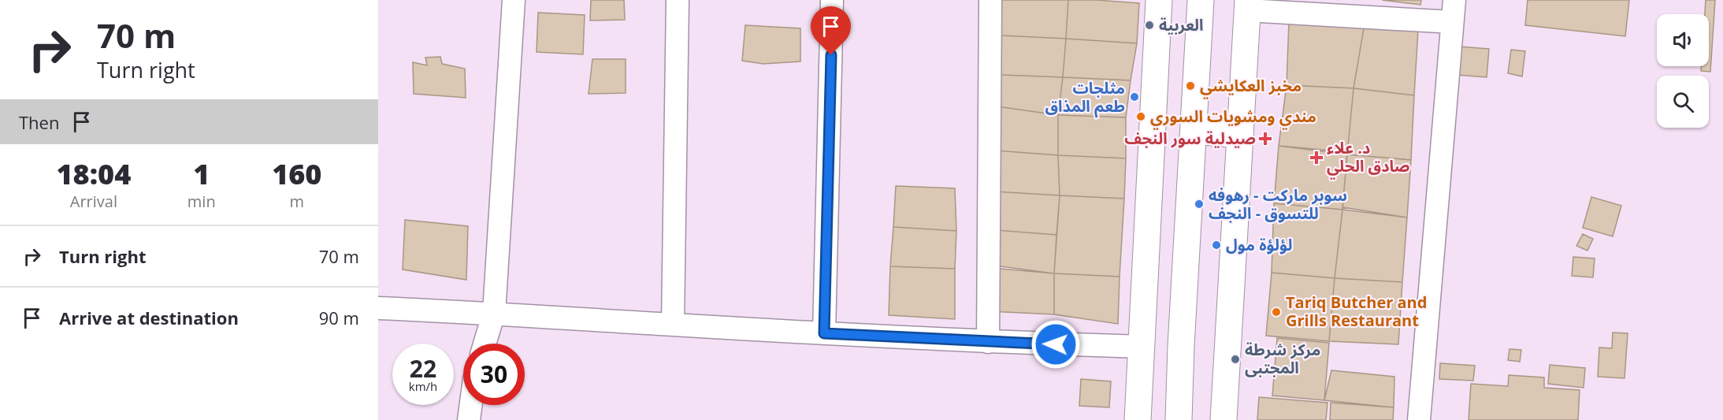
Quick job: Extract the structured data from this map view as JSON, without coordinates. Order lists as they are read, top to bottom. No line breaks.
{"places":{"other":["العربية","مخبز العكايشي","مثلجات طعم المذاق","مندي ومشويات السوري","سوبر ماركت - رهوفه للتسوق - النجف","لؤلؤة مول","Tariq Butcher and Grills Restaurant","مركز شرطة المجتبى"],"health":["صيدلية سور النجف","د. علاء صادق الحلي"]},"page":{"turn":["70 m","Turn right"],"then":"Then","eta":["18:04","Arrival","1","min","160","m"],"list":[{"name":"Turn right","value":"70 m"},{"name":"Arrive at destination","value":"90 m"}],"speed":"22 km/h","limit":"30"}}
